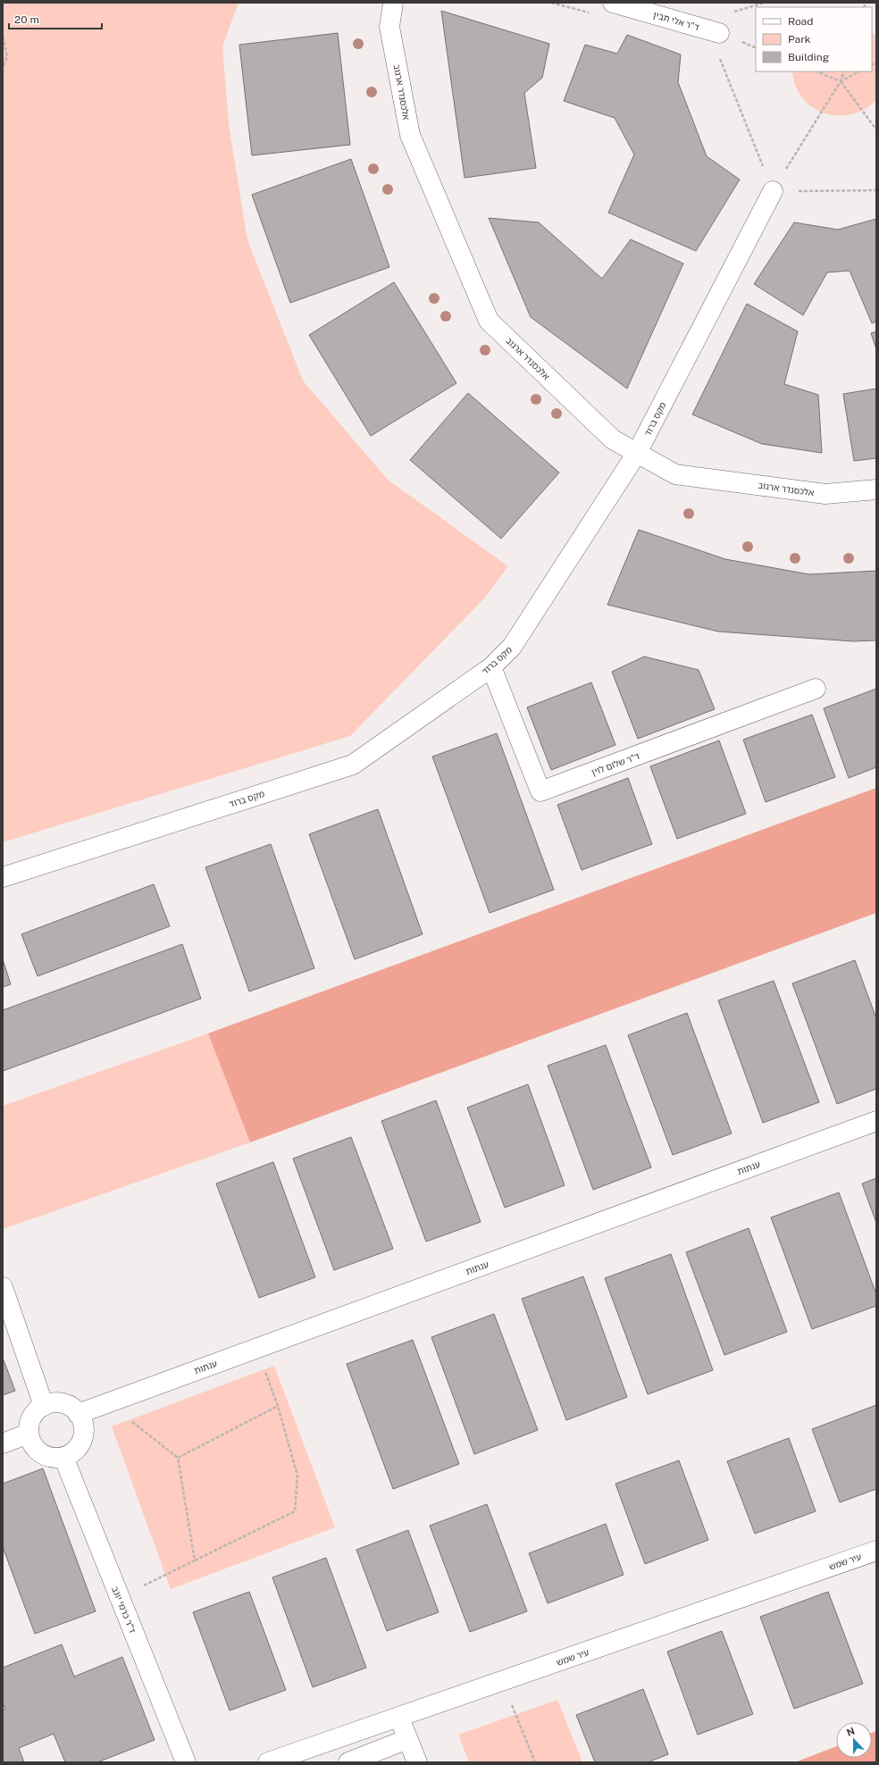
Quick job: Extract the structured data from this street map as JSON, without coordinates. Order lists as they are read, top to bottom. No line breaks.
{"streets":{"street":["ד\"ר אלי תבין","אלכסנדר ארגוב","מקס ברוד","ד\"ר שלום לוין","ענתות","עיר שמש","ד\"ר כרמי יוגב"]},"crossings":[["אלכסנדר ארגוב","מקס ברוד"],["מקס ברוד","ד\"ר שלום לוין"],["ענתות","ד\"ר כרמי יוגב"]],"legend":["Road","Park","Building"],"scale_bar":"20 m","north":"top"}
